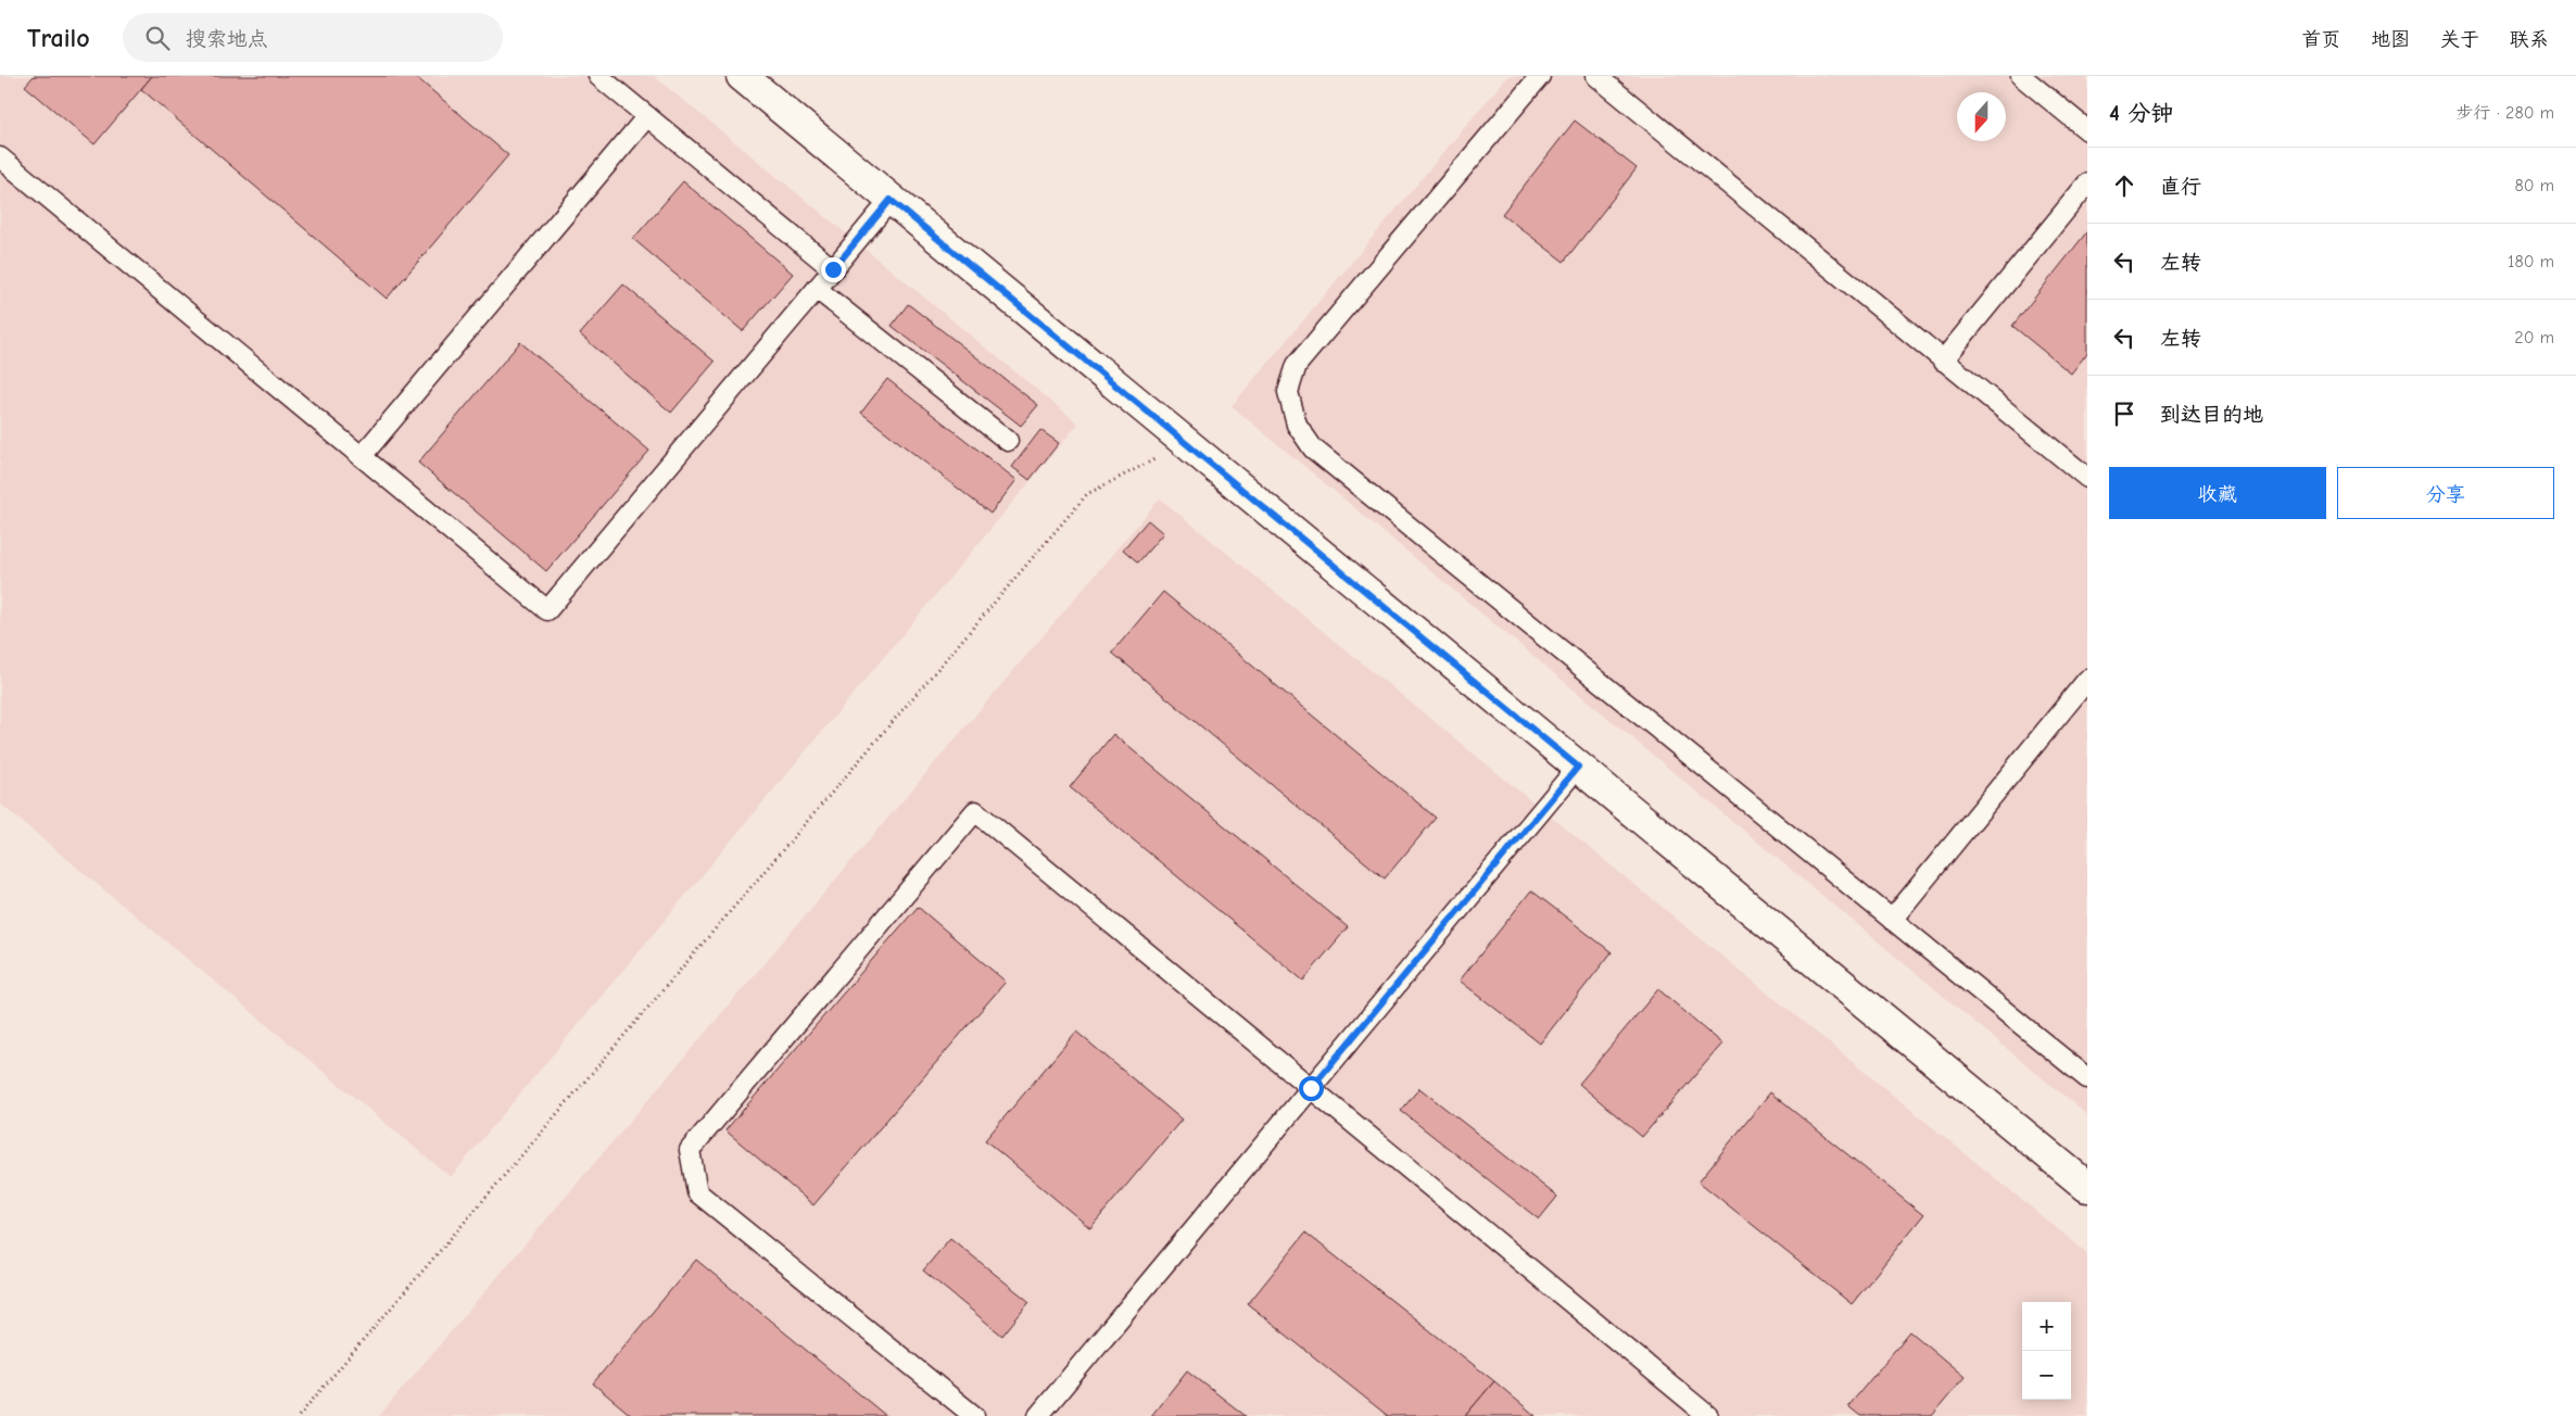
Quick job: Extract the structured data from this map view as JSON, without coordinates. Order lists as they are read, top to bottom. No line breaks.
{"north":"bottom","page":{"header":"Trailo","search":"搜索地点","nav":["首页","地图","关于","联系"],"heading":["4 分钟","步行 · 280 m"],"list":[["直行","80 m"],["左转","180 m"],["左转","20 m"],"到达目的地"],"buttons":["收藏","分享"],"map_buttons":["+","−"]}}
